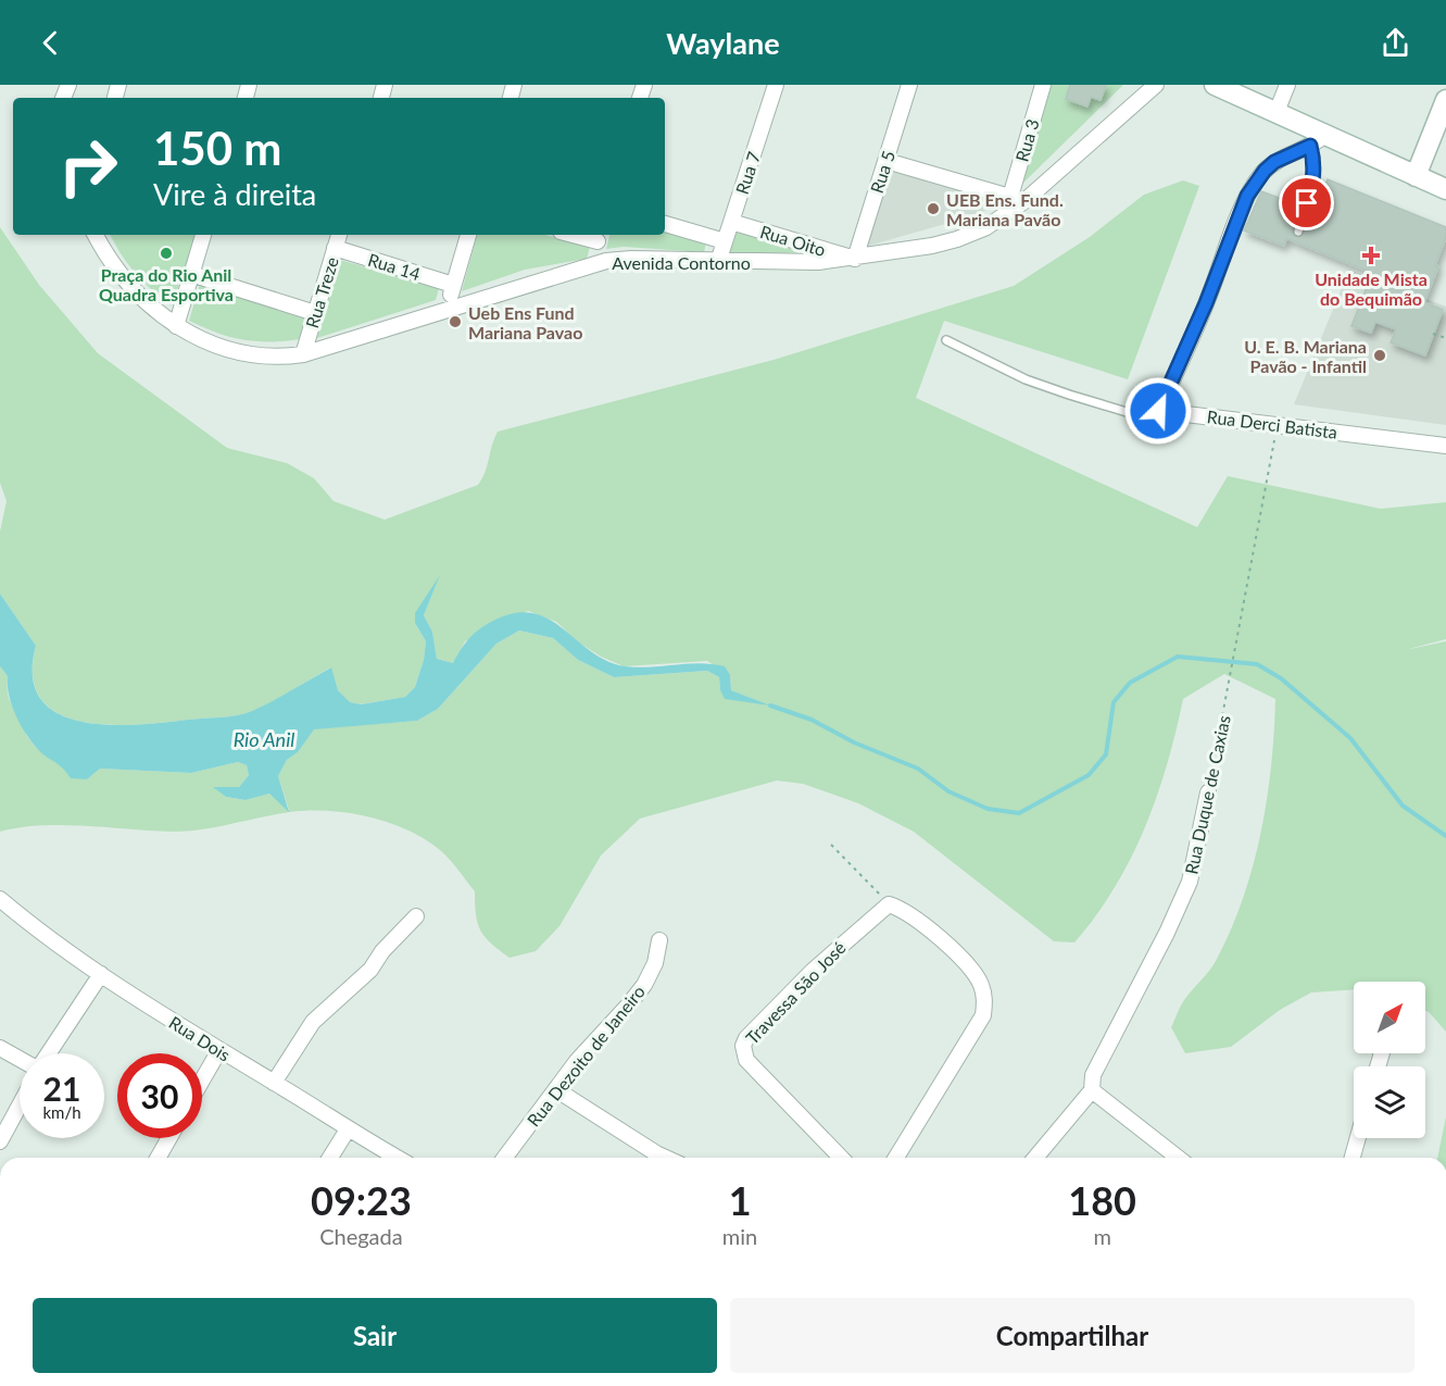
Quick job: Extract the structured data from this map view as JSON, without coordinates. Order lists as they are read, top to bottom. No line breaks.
{"streets":{"street":["Rua 3","Rua 5","Rua 7","Rua Oito","Avenida Contorno","Rua 14","Rua Treze","Rua Derci Batista","Rua Duque de Caxias","Travessa São José","Rua Dois","Rua Dezoito de Janeiro"]},"crossings":[["Rua 3","Avenida Contorno"],["Rua 5","Rua Oito"],["Rua 5","Avenida Contorno"],["Rua 7","Rua Oito"],["Rua 7","Avenida Contorno"],["Rua Oito","Avenida Contorno"],["Avenida Contorno","Rua Treze"],["Rua 14","Rua Treze"],["Rua Derci Batista","Rua Duque de Caxias"]],"water":["Rio Anil"],"places":{"other":["UEB Ens. Fund. Mariana Pavão","Praça do Rio Anil Quadra Esportiva","Ueb Ens Fund Mariana Pavao","U. E. B. Mariana Pavão - Infantil"],"health":["Unidade Mista do Bequimão"]},"north":"top right","page":{"header":"Waylane","turn":["150 m","Vire à direita"],"speed":"21 km/h","limit":"30","eta":["09:23","Chegada","1","min","180","m"],"buttons":["Sair","Compartilhar"]}}
